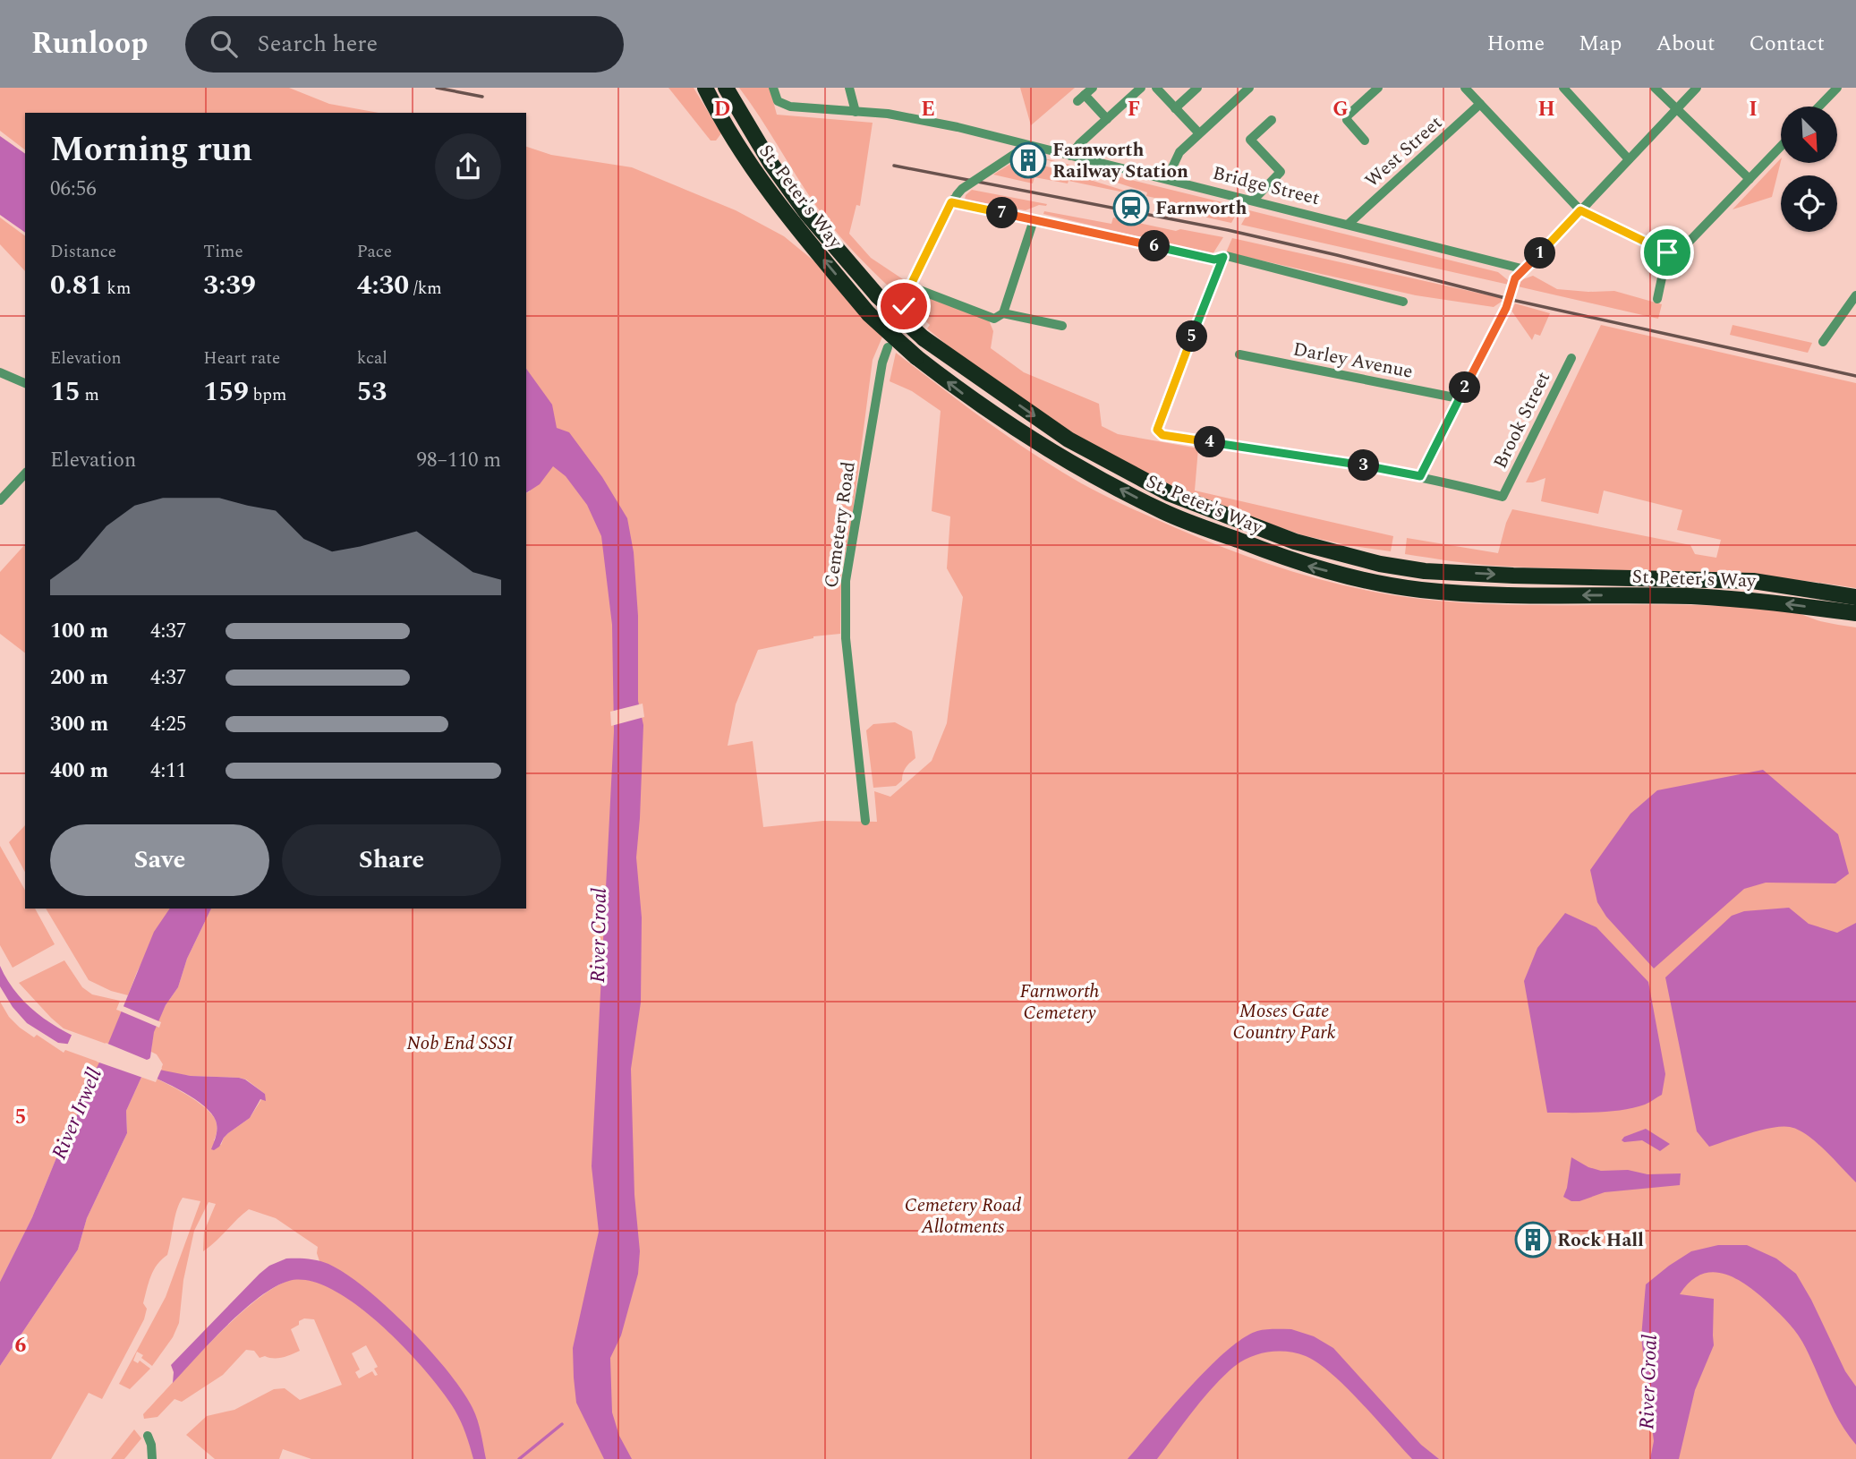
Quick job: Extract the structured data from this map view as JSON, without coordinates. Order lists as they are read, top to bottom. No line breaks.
{"streets":{"highway":["St. Peter's Way"],"street":["West Street","Bridge Street","Darley Avenue","Brook Street","Cemetery Road"]},"crossings":[["West Street","Bridge Street"]],"water":["River Croal","River Irwell"],"parks":["Farnworth Cemetery","Moses Gate Country Park","Nob End SSSI","Cemetery Road Allotments"],"places":{"building":["Farnworth Railway Station","Rock Hall"],"station":["Farnworth"]},"north":"bottom right","page":{"header":"Runloop","search":"Search here","nav":["Home","Map","About","Contact"],"heading":["Morning run","06:56"],"pins":["7","6","1","5","2","4","3"],"stats":[["Distance","0.81 km"],["Time","3:39"],["Pace","4:30 /km"],["Elevation","15 m"],["Heart rate","159 bpm"],["kcal","53"]],"chart":["Elevation","98–110 m"],"list":[{"name":"100 m","note":"4:37"},{"name":"200 m","note":"4:37"},{"name":"300 m","note":"4:25"},{"name":"400 m","note":"4:11"}],"buttons":["Save","Share"]},"grid":{"columns":["D","E","F","G","H","I"],"rows":["5","6"]}}
